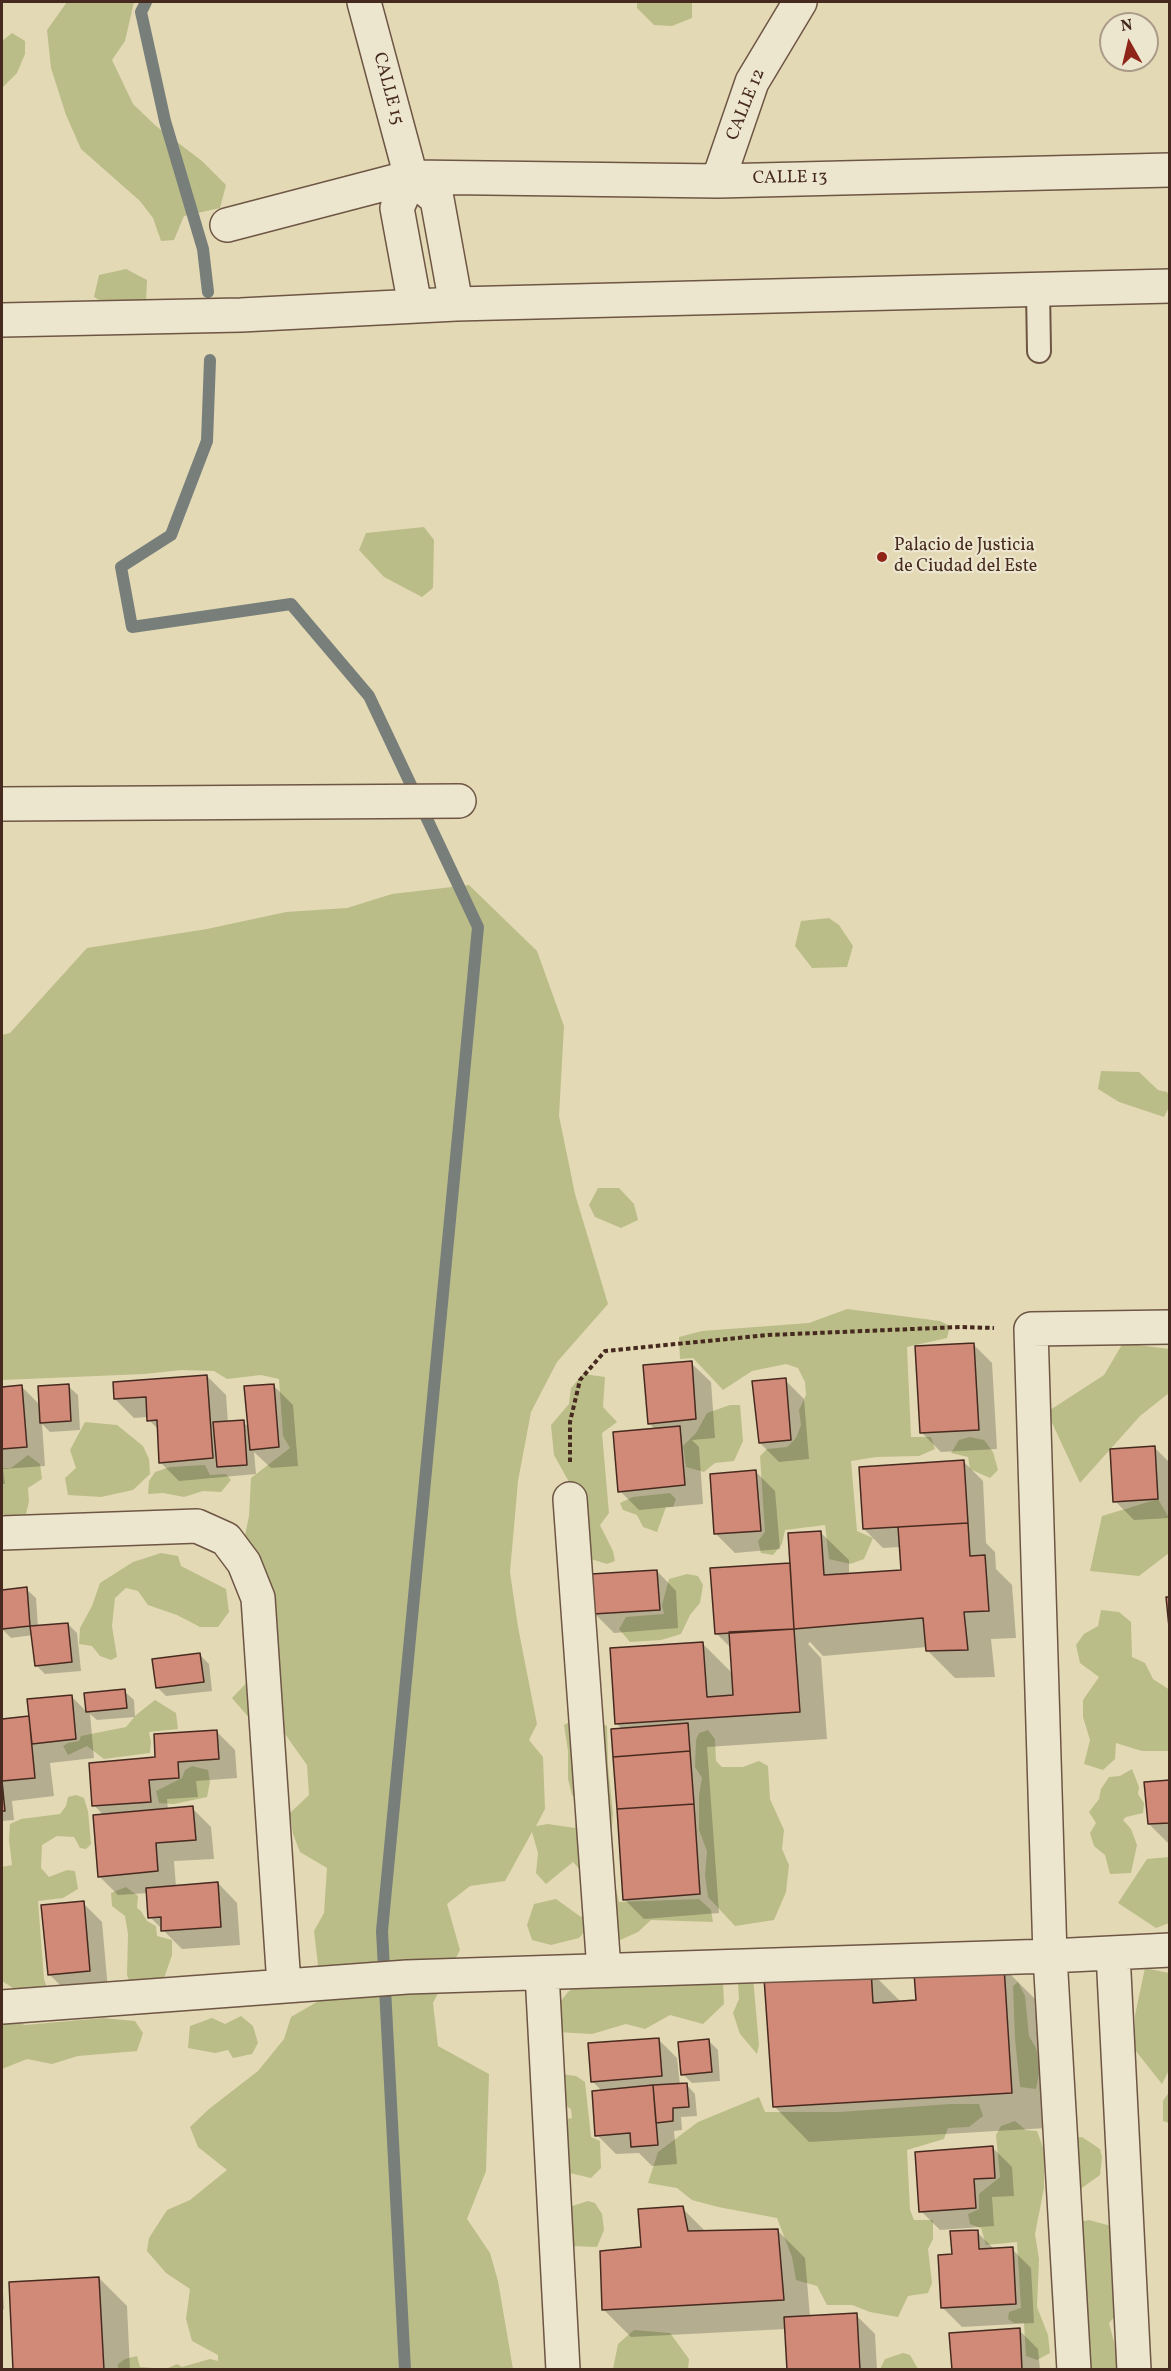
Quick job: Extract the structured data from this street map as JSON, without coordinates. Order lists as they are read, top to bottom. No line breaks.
{"streets":{"street":["CALLE 15","CALLE 12","CALLE 13"]},"crossings":[["CALLE 15","CALLE 13"],["CALLE 12","CALLE 13"]],"places":["Palacio de Justicia de Ciudad del Este"],"north":"top"}
